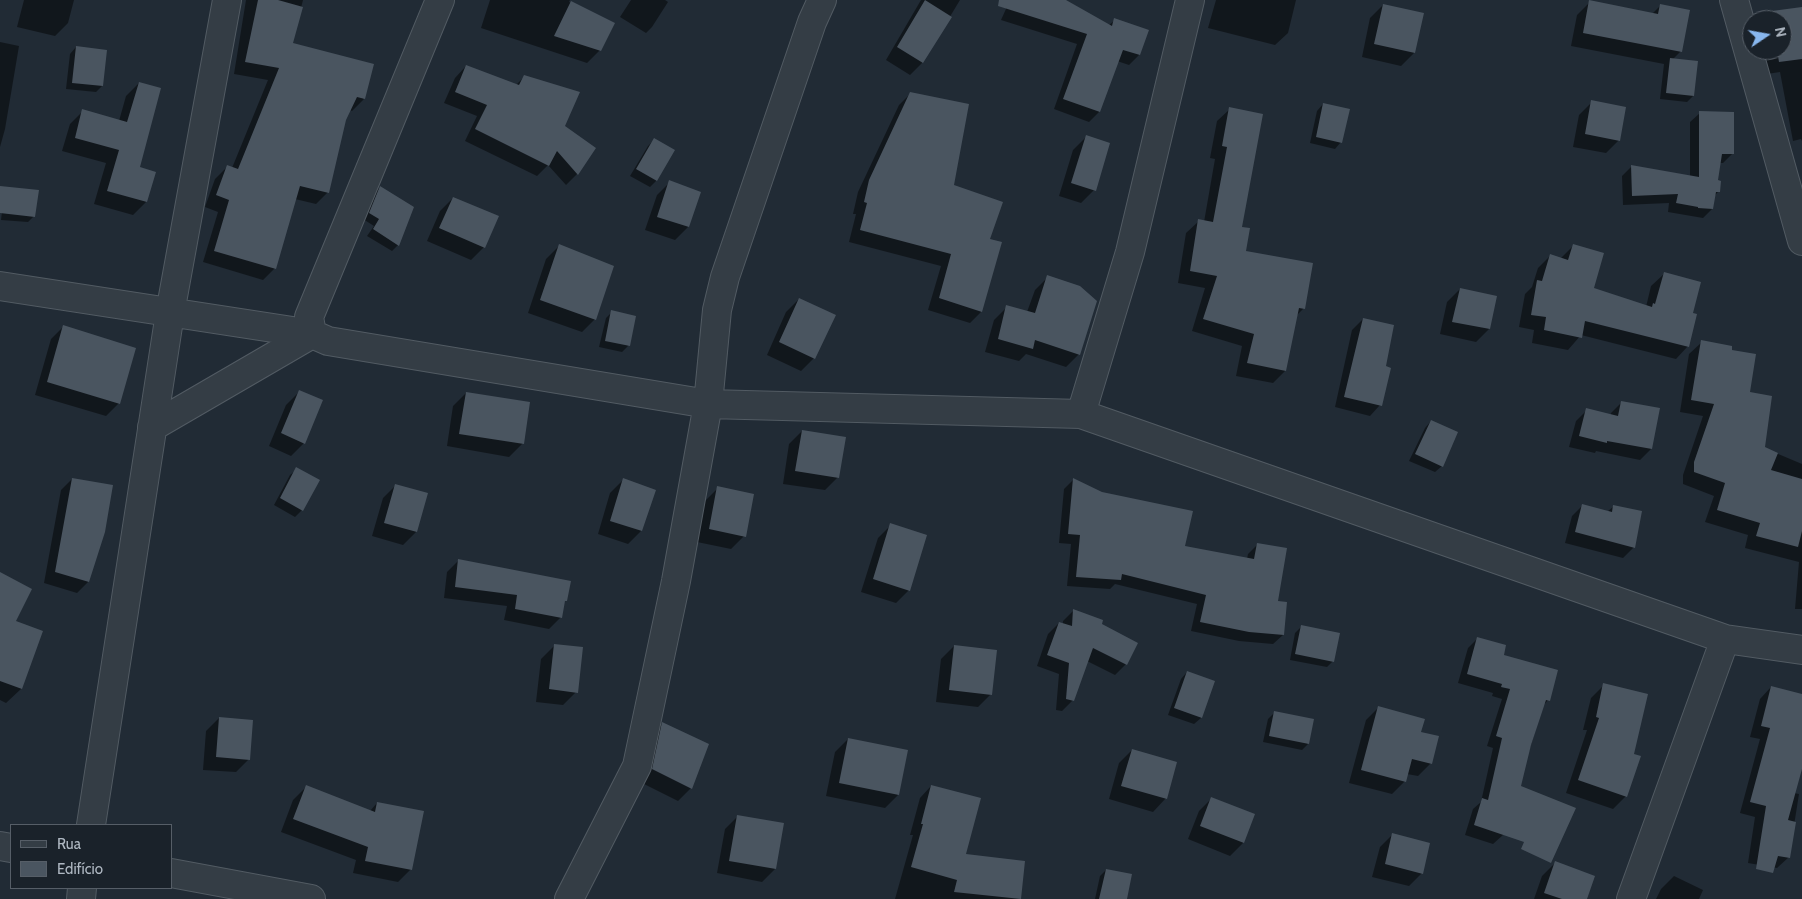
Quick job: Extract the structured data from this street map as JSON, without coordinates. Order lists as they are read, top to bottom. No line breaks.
{"legend":["Rua","Edifício"],"north":"right"}
